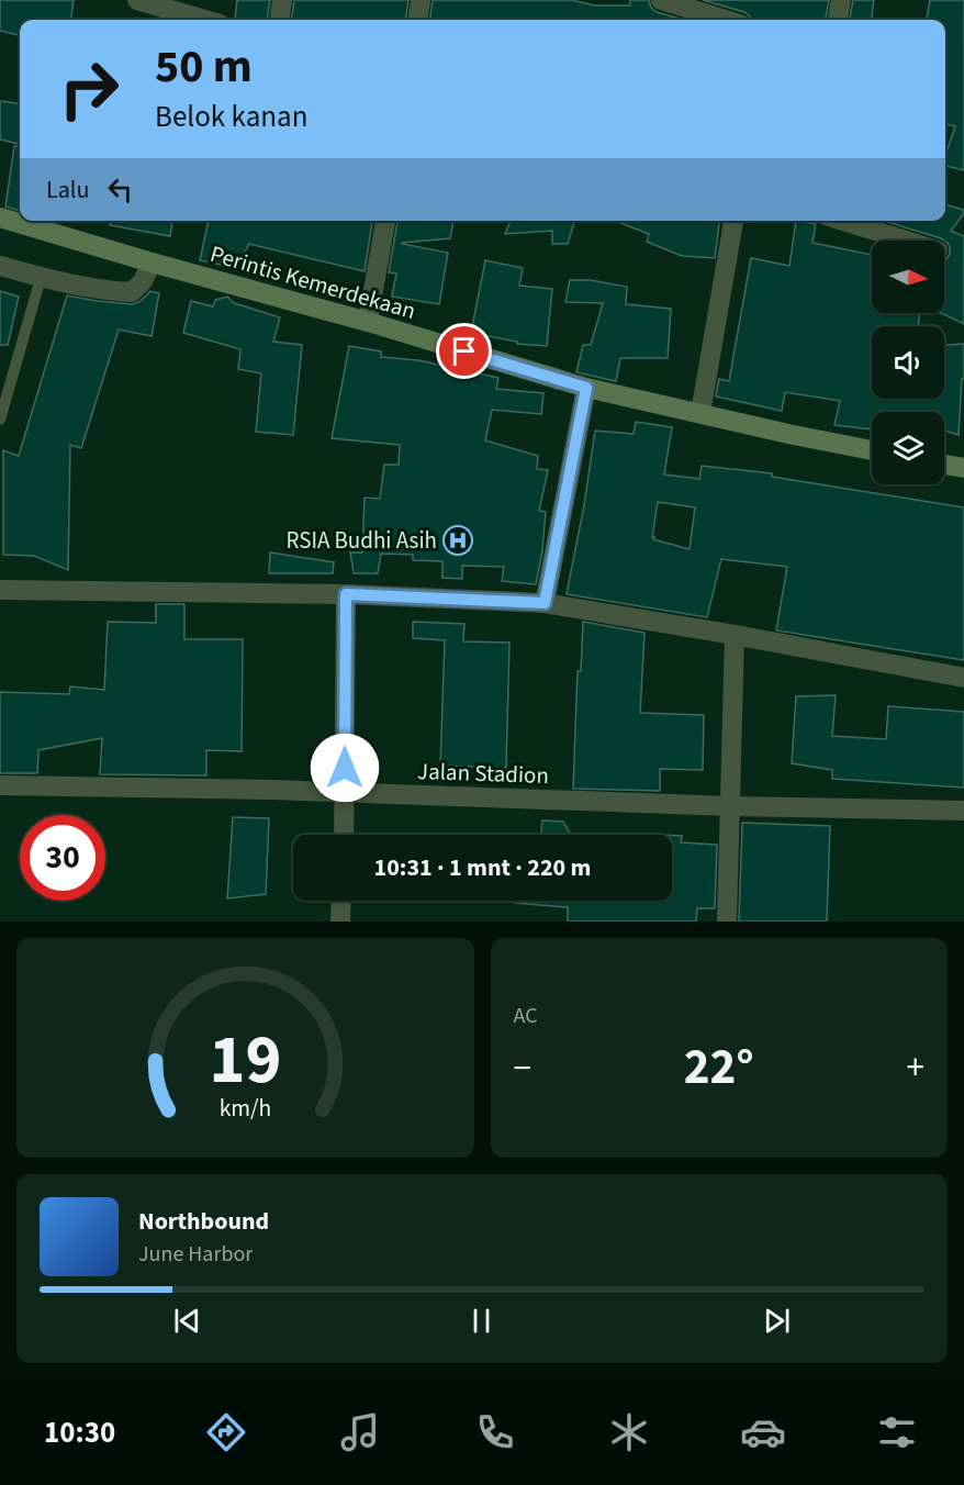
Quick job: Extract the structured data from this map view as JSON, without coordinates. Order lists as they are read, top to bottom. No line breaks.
{"streets":{"street":["Perintis Kemerdekaan","Jalan Stadion"]},"places":{"hospital":["RSIA Budhi Asih"]},"north":"right","page":{"turn":["50 m","Belok kanan"],"then":"Lalu","limit":"30","trip":"10:31 · 1 mnt · 220 m","tile":"AC","heat":["−","22°","+"],"song":["Northbound","June Harbor"],"tabs":"10:30","gauge":["19","km/h"]}}
